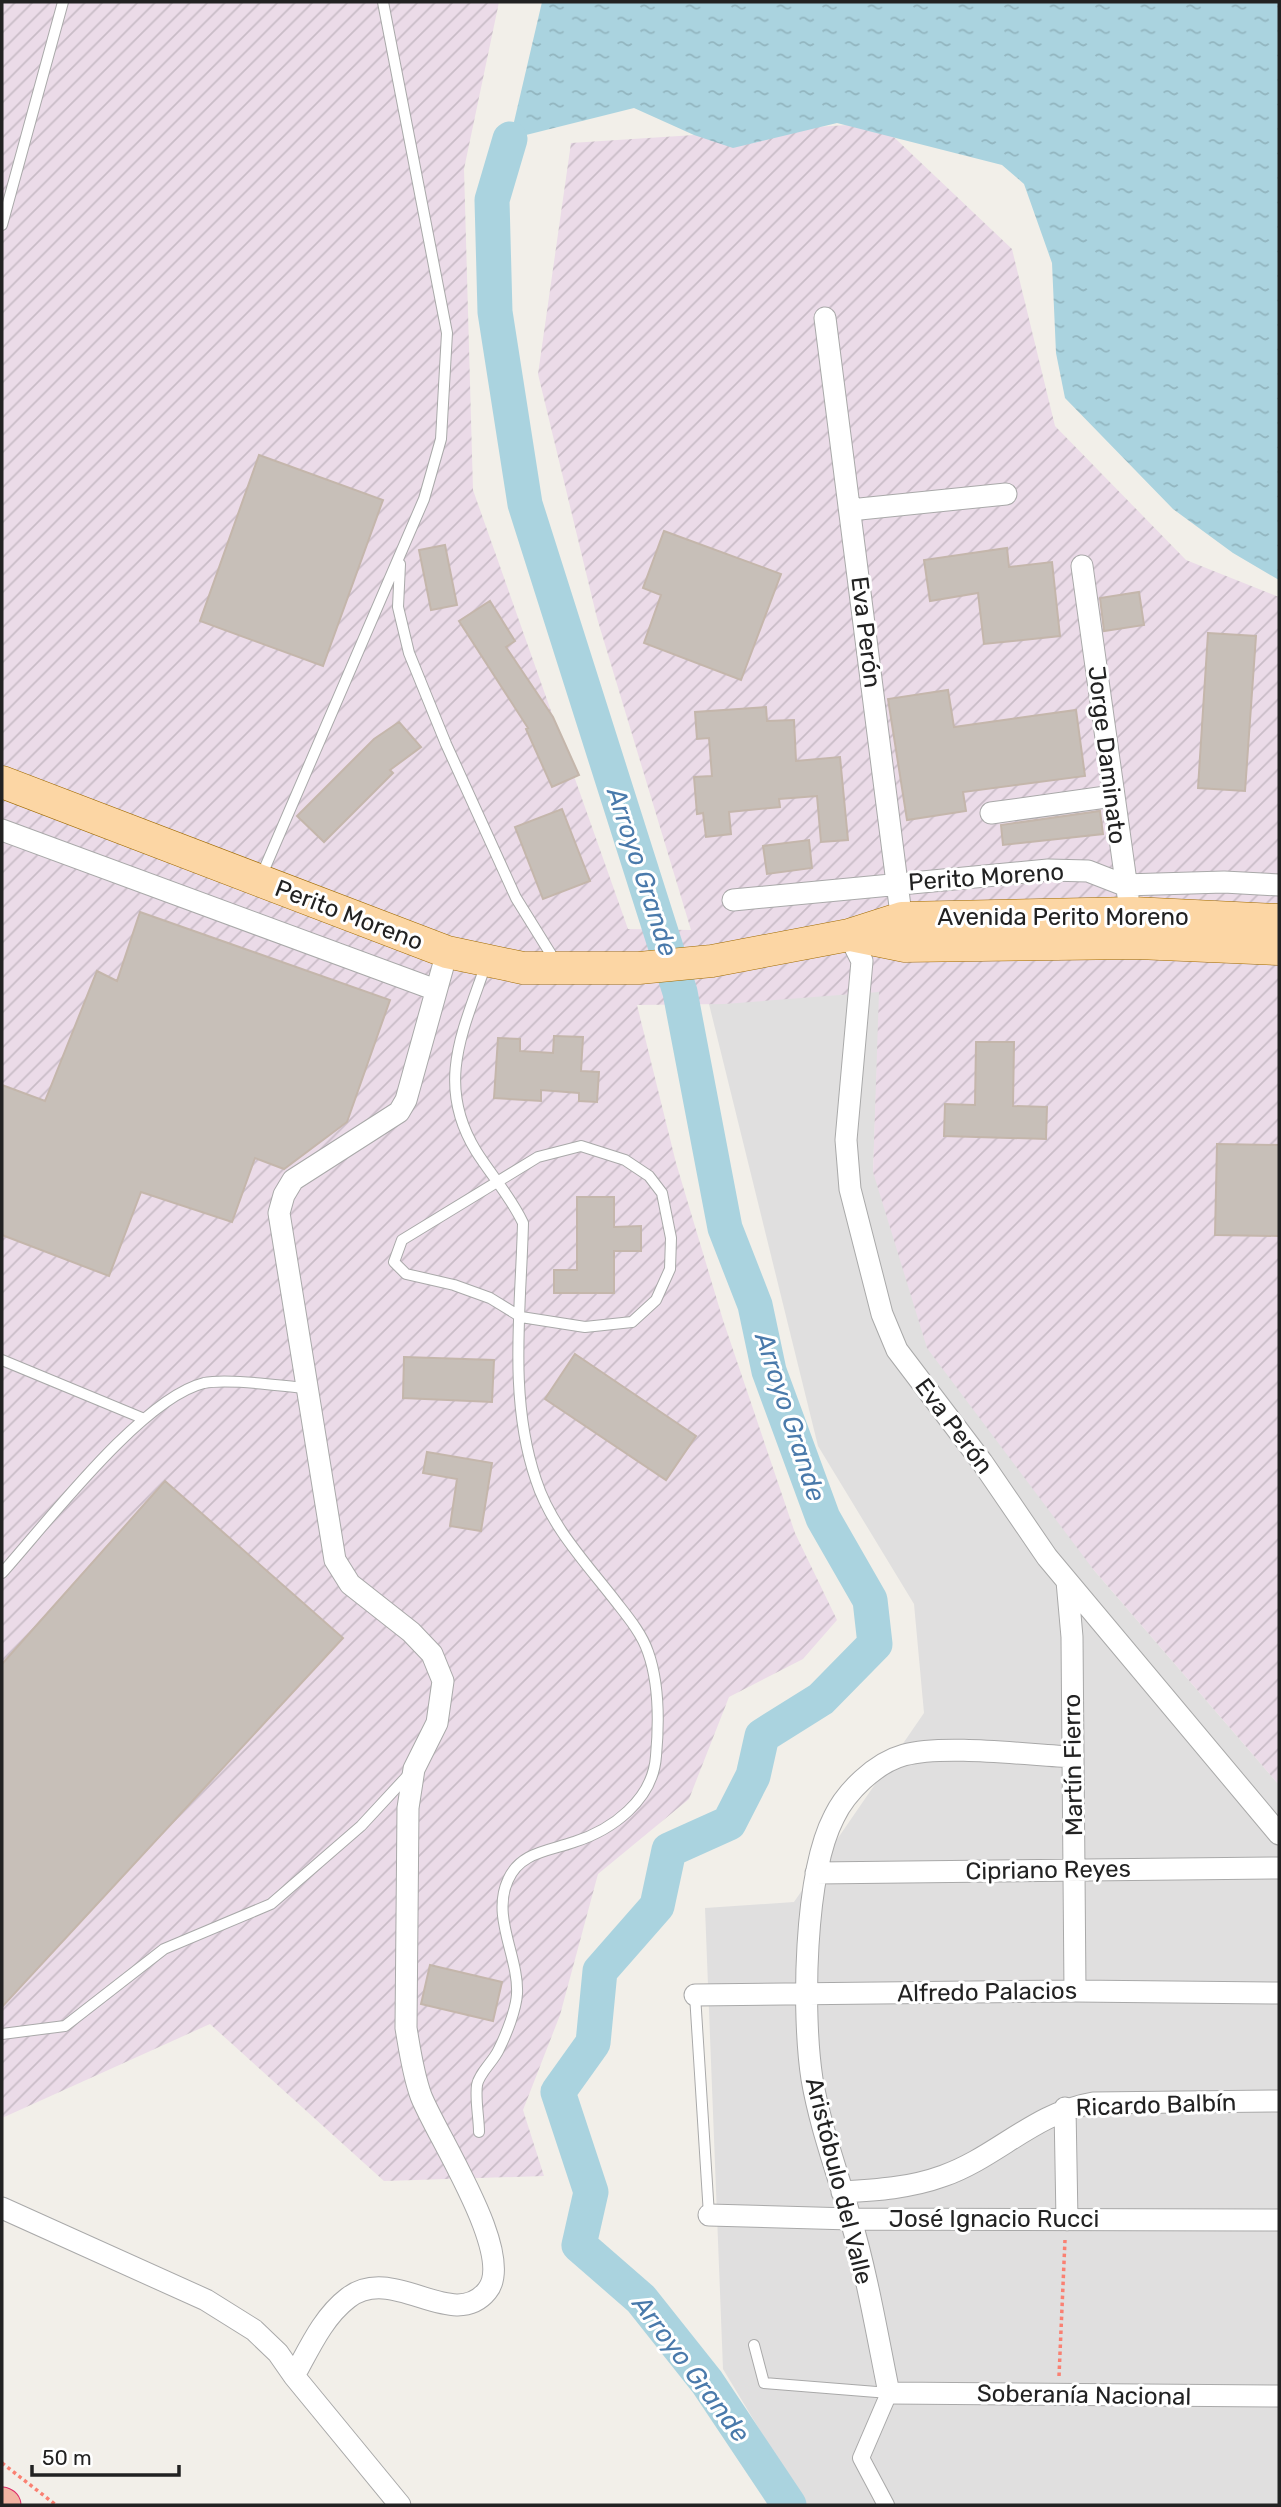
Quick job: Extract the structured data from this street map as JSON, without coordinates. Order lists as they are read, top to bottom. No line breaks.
{"streets":{"main road":["Perito Moreno","Avenida Perito Moreno"],"street":["Eva Perón","Jorge Daminato","Martín Fierro","Cipriano Reyes","Alfredo Palacios","Ricardo Balbín","Aristóbulo del Valle","José Ignacio Rucci","Soberanía Nacional"]},"crossings":[["Eva Perón","Perito Moreno"],["Eva Perón","Avenida Perito Moreno"],["Eva Perón","Martín Fierro"],["Jorge Daminato","Perito Moreno"],["Jorge Daminato","Avenida Perito Moreno"],["Perito Moreno","Avenida Perito Moreno"],["Martín Fierro","Cipriano Reyes"],["Martín Fierro","Alfredo Palacios"],["Martín Fierro","Aristóbulo del Valle"],["Cipriano Reyes","Aristóbulo del Valle"],["Alfredo Palacios","Aristóbulo del Valle"],["Ricardo Balbín","Aristóbulo del Valle"],["Aristóbulo del Valle","José Ignacio Rucci"],["Aristóbulo del Valle","Soberanía Nacional"]],"water":["Arroyo Grande"],"scale_bar":"50 m"}
